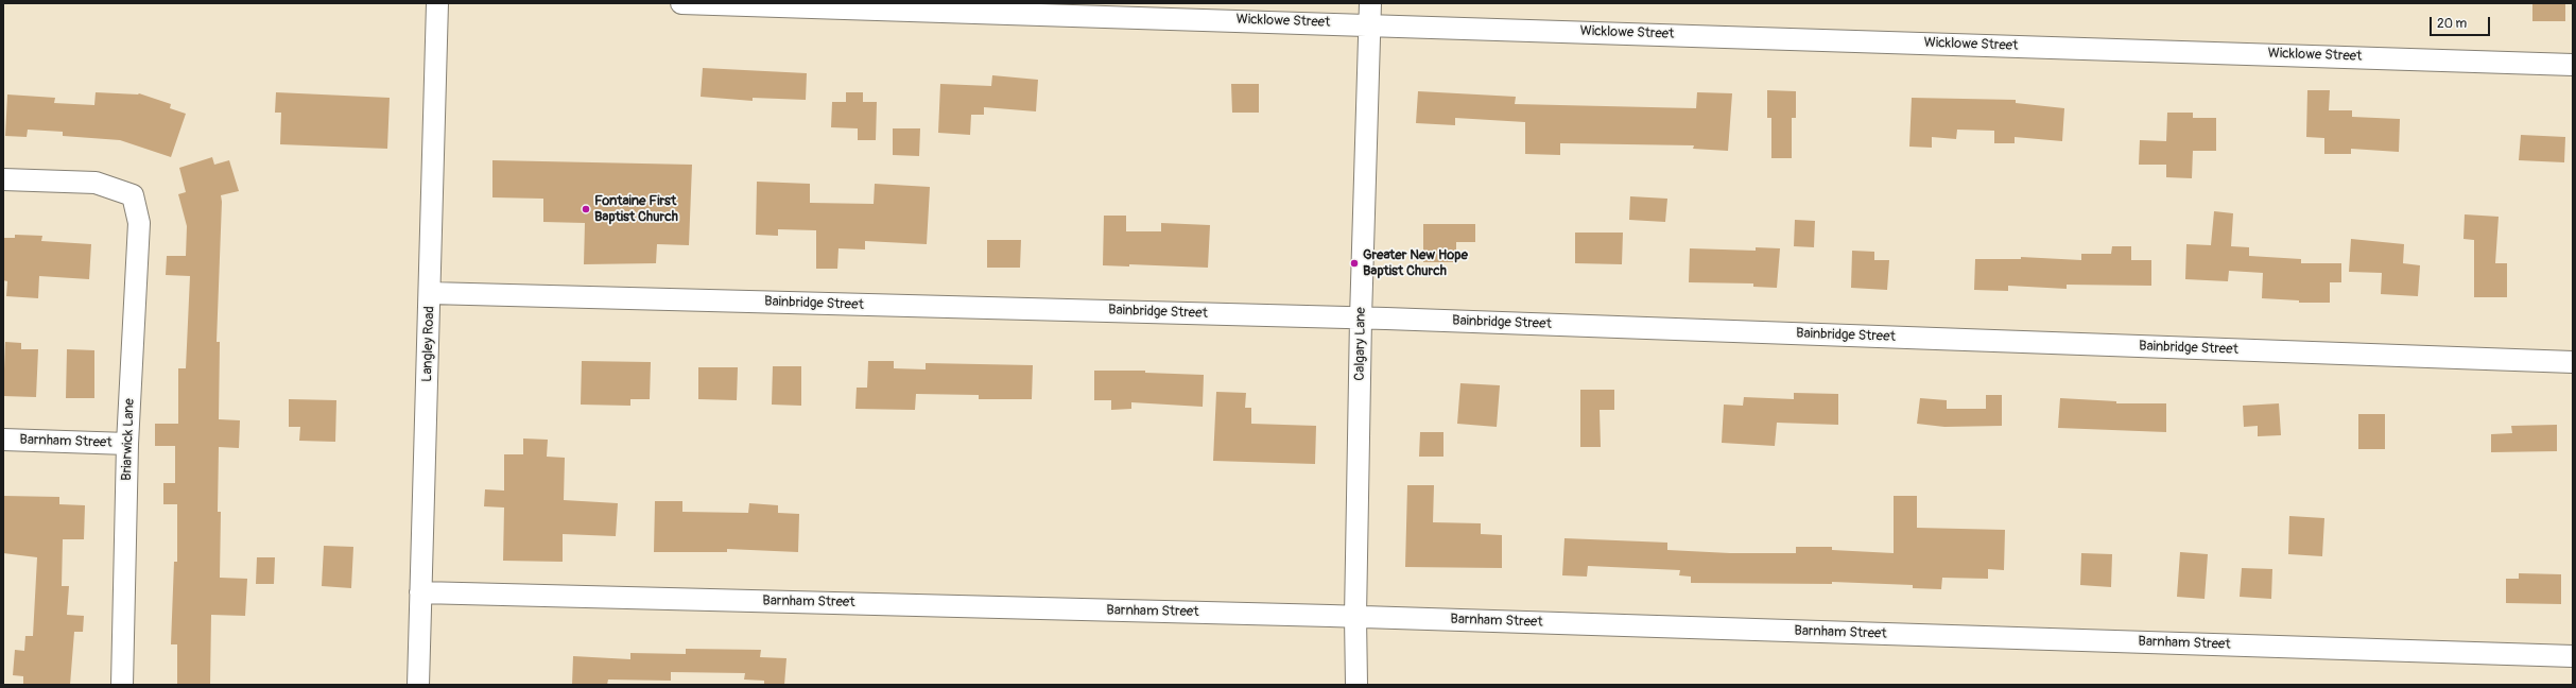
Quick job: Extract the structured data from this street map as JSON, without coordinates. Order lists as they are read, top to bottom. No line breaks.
{"streets":{"street":["Wicklowe Street","Bainbridge Street","Langley Road","Calgary Lane","Briarwick Lane","Barnham Street"]},"crossings":[["Wicklowe Street","Calgary Lane"],["Bainbridge Street","Langley Road"],["Bainbridge Street","Calgary Lane"],["Langley Road","Barnham Street"],["Calgary Lane","Barnham Street"],["Briarwick Lane","Barnham Street"]],"places":["Fontaine First Baptist Church","Greater New Hope Baptist Church"],"scale_bar":"20 m"}
